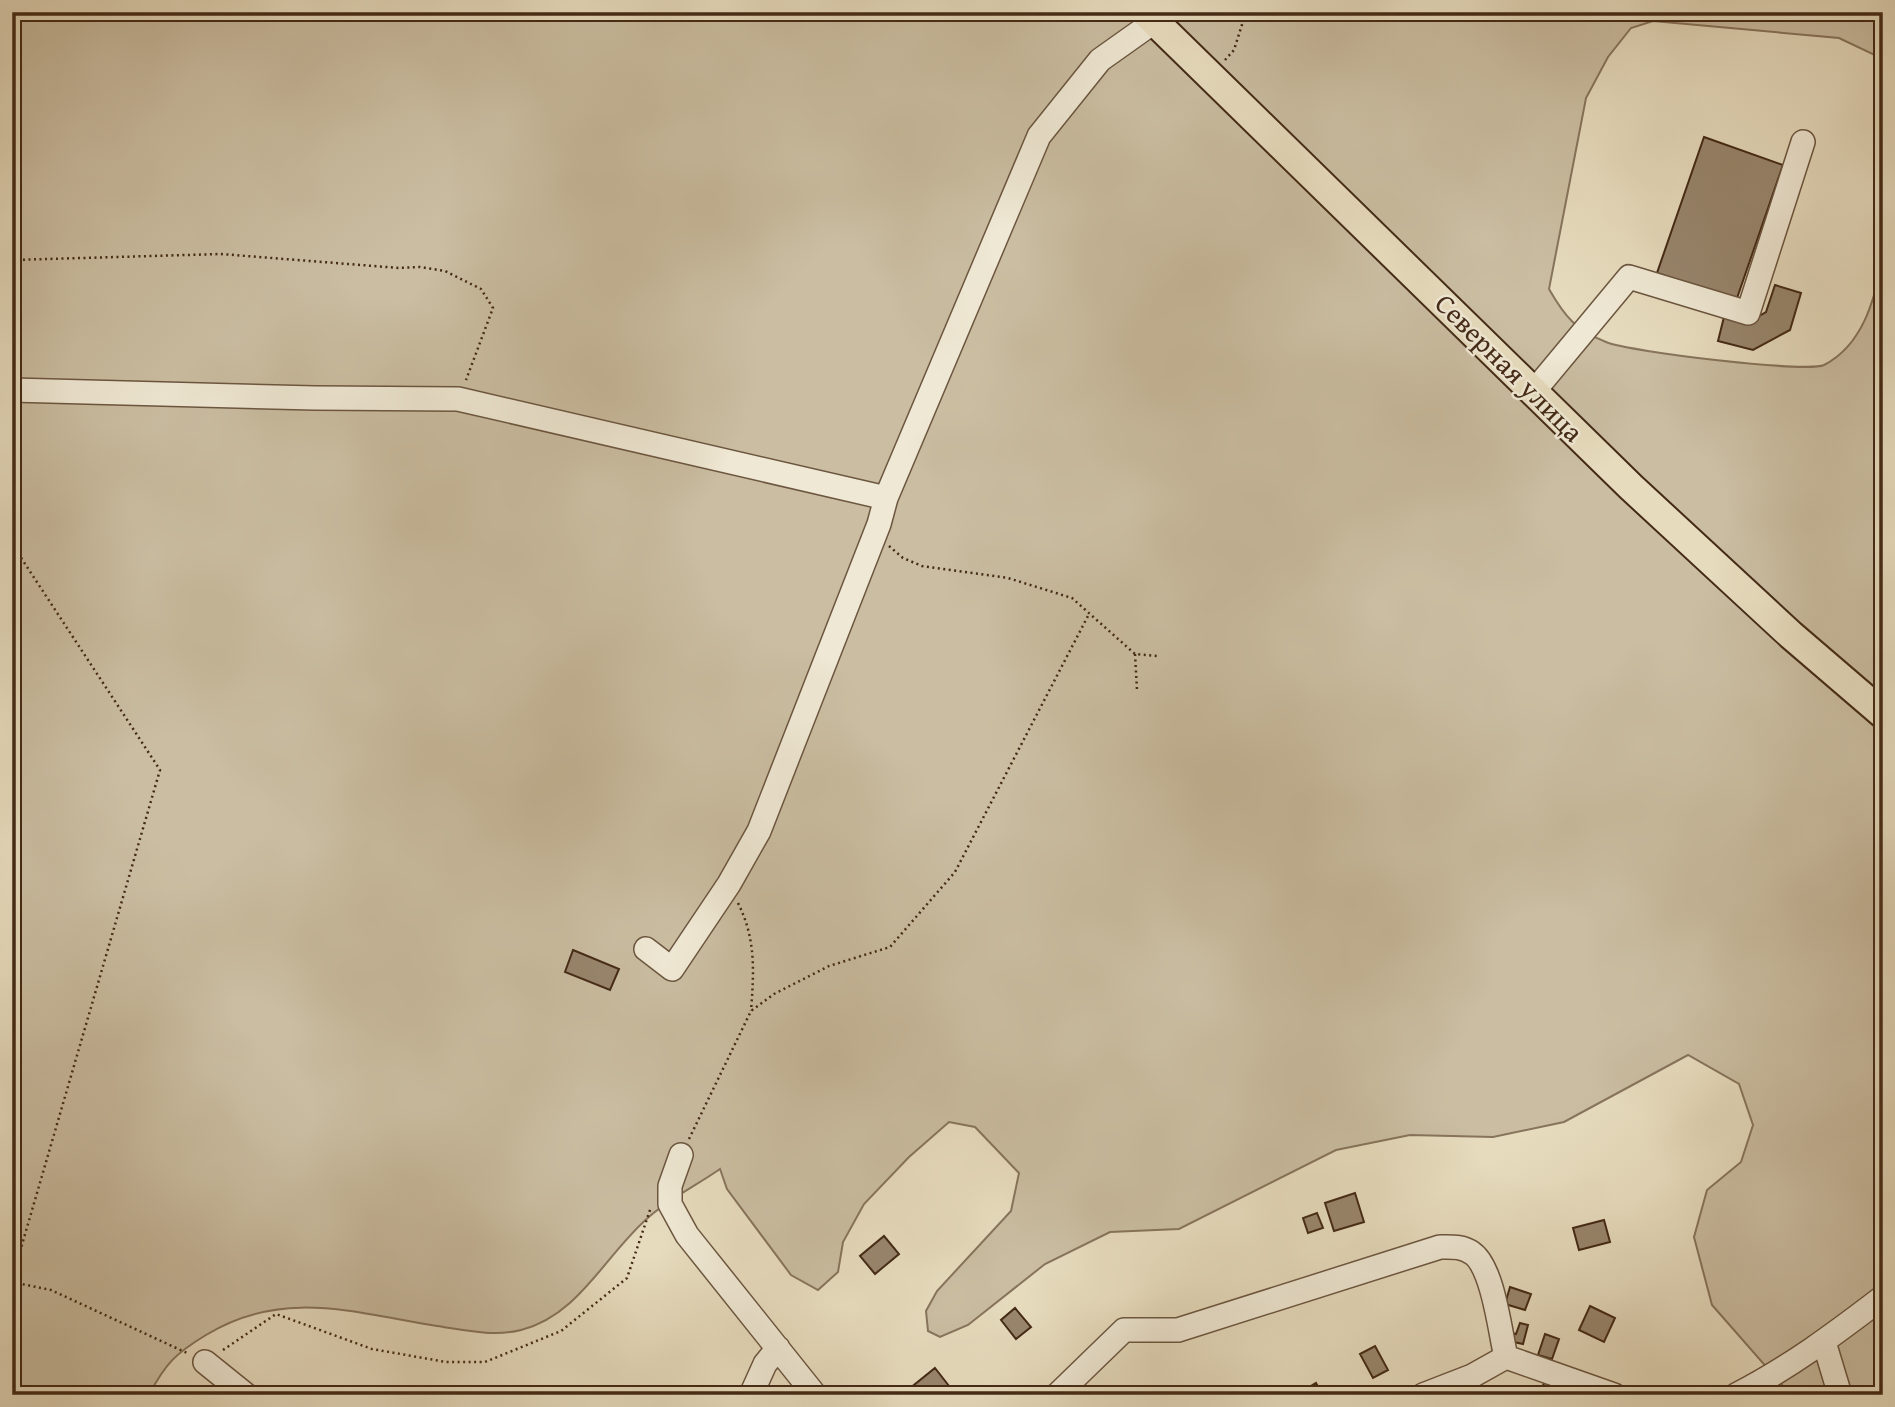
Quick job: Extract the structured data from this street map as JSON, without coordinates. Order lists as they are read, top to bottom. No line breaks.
{"streets":{"main road":["Северная улица"]}}
